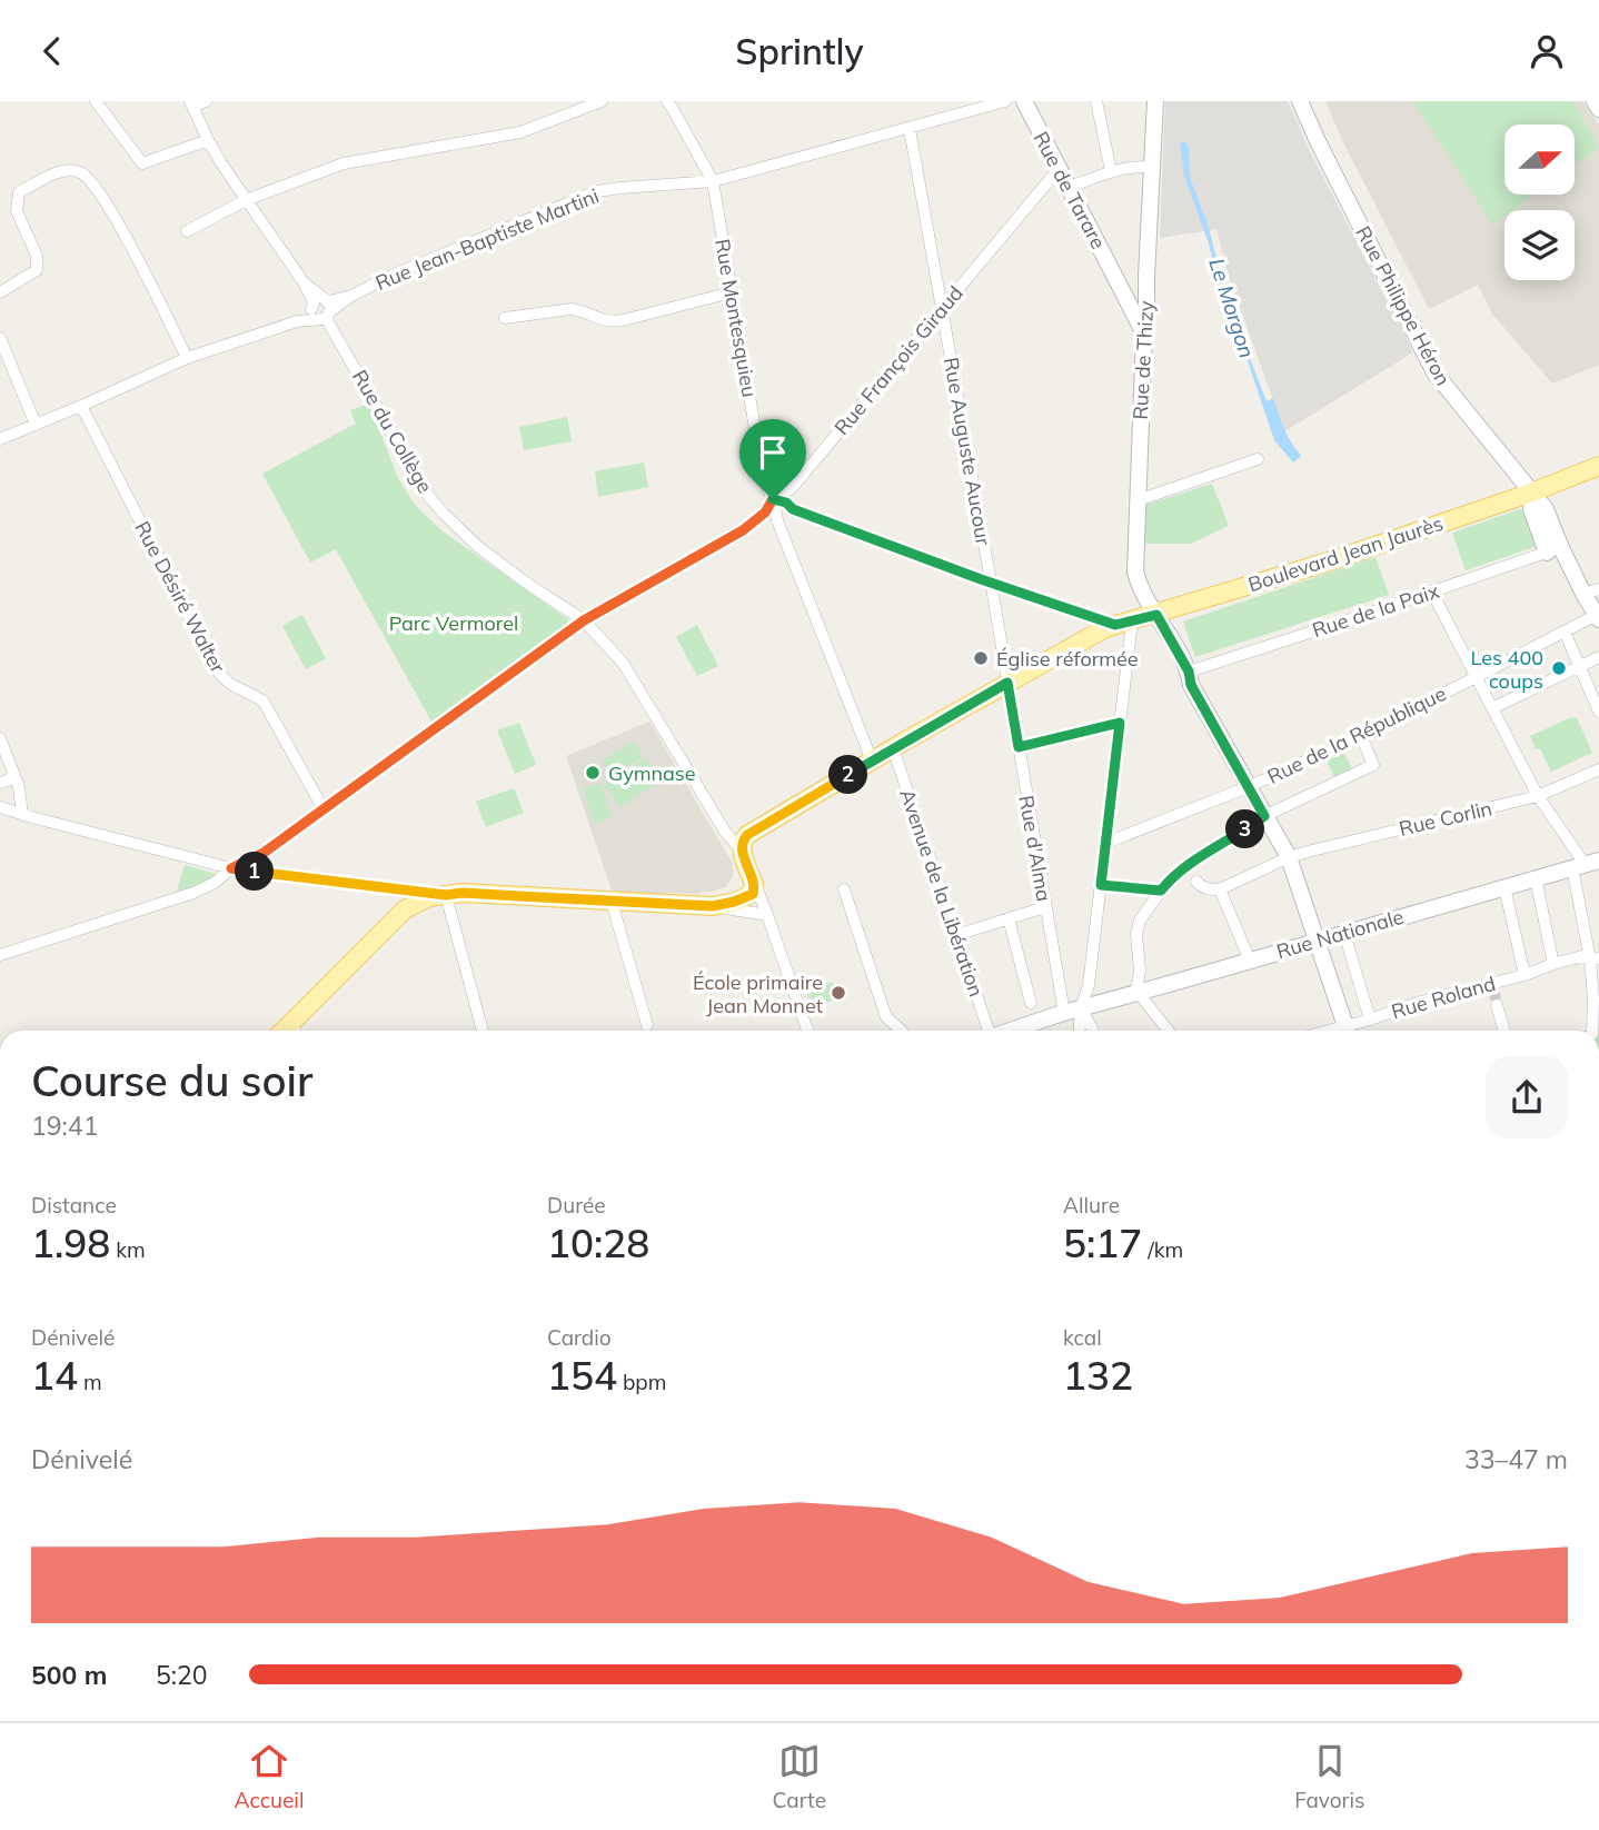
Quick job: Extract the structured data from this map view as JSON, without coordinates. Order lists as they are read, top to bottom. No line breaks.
{"streets":{"main road":["Rue de Tarare","Rue Philippe Héron","Rue de Thizy","Boulevard Jean Jaurès","Rue Nationale"],"street":["Rue Jean-Baptiste Martini","Rue Montesquieu","Rue François Giraud","Rue du Collège","Rue Auguste Aucour","Rue Désiré Walter","Rue de la Paix","Rue de la République","Rue Corlin","Rue d'Alma","Avenue de la Libération","Rue Roland"]},"crossings":[["Rue de Tarare","Rue François Giraud"],["Rue de Tarare","Rue de Thizy"],["Rue Jean-Baptiste Martini","Rue Montesquieu"],["Rue Jean-Baptiste Martini","Rue du Collège"],["Rue Jean-Baptiste Martini","Rue Auguste Aucour"],["Rue Jean-Baptiste Martini","Rue Désiré Walter"],["Rue Philippe Héron","Boulevard Jean Jaurès"],["Rue Philippe Héron","Rue de la Paix"],["Rue Philippe Héron","Rue de la République"],["Rue Montesquieu","Rue François Giraud"],["Rue Montesquieu","Boulevard Jean Jaurès"],["Rue François Giraud","Rue du Collège"],["Rue François Giraud","Rue Auguste Aucour"],["Rue François Giraud","Rue Désiré Walter"],["Rue de Thizy","Boulevard Jean Jaurès"],["Rue de Thizy","Rue de la Paix"],["Rue de Thizy","Rue de la République"],["Rue de Thizy","Rue Corlin"],["Rue de Thizy","Rue Nationale"],["Rue du Collège","Boulevard Jean Jaurès"],["Rue Auguste Aucour","Boulevard Jean Jaurès"],["Rue Auguste Aucour","Rue d'Alma"],["Boulevard Jean Jaurès","Rue d'Alma"],["Boulevard Jean Jaurès","Avenue de la Libération"],["Rue d'Alma","Rue Nationale"]],"water":["Le Morgon"],"parks":["Parc Vermorel"],"places":["Église réformée","Les 400 coups","Gymnase","École primaire Jean Monnet"],"north":"right","page":{"header":"Sprintly","pins":["2","3","1"],"heading":["Course du soir","19:41"],"stats":[["Distance","1.98 km"],["Durée","10:28"],["Allure","5:17 /km"],["Dénivelé","14 m"],["Cardio","154 bpm"],["kcal","132"]],"chart":["Dénivelé","33–47 m"],"list":[{"name":"500 m","note":"5:20"}],"tabs":["Accueil","Carte","Favoris"]}}
